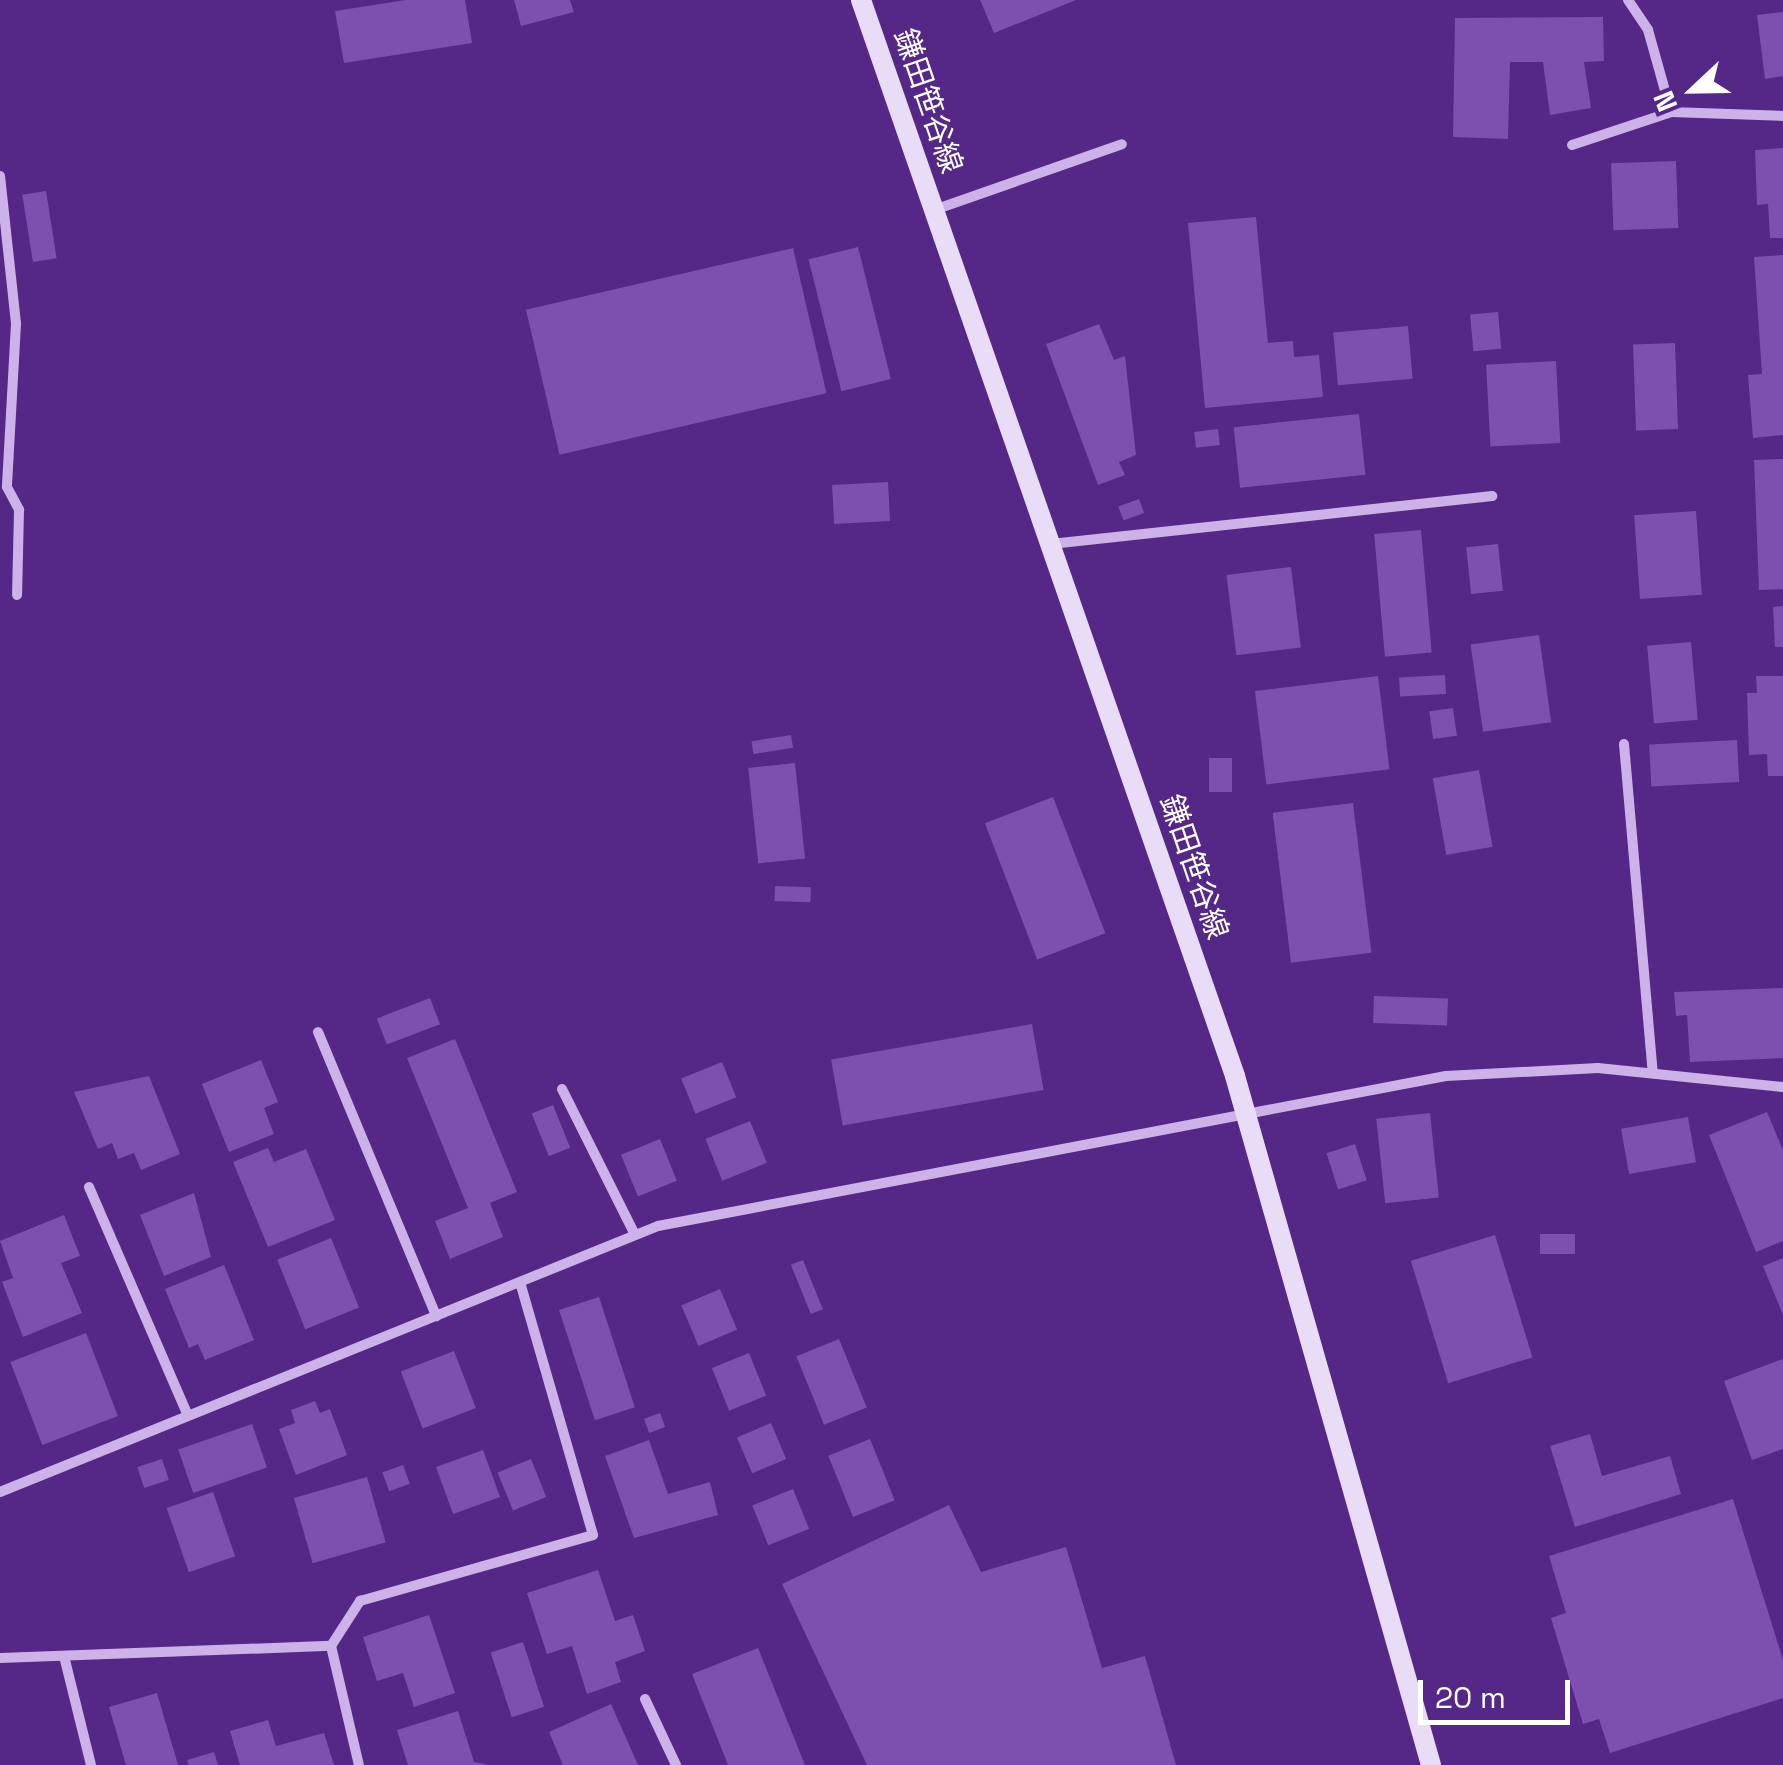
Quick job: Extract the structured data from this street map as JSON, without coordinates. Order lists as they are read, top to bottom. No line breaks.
{"streets":{"street":["鎌田笹谷線"]},"scale_bar":"20 m","north":"left"}
